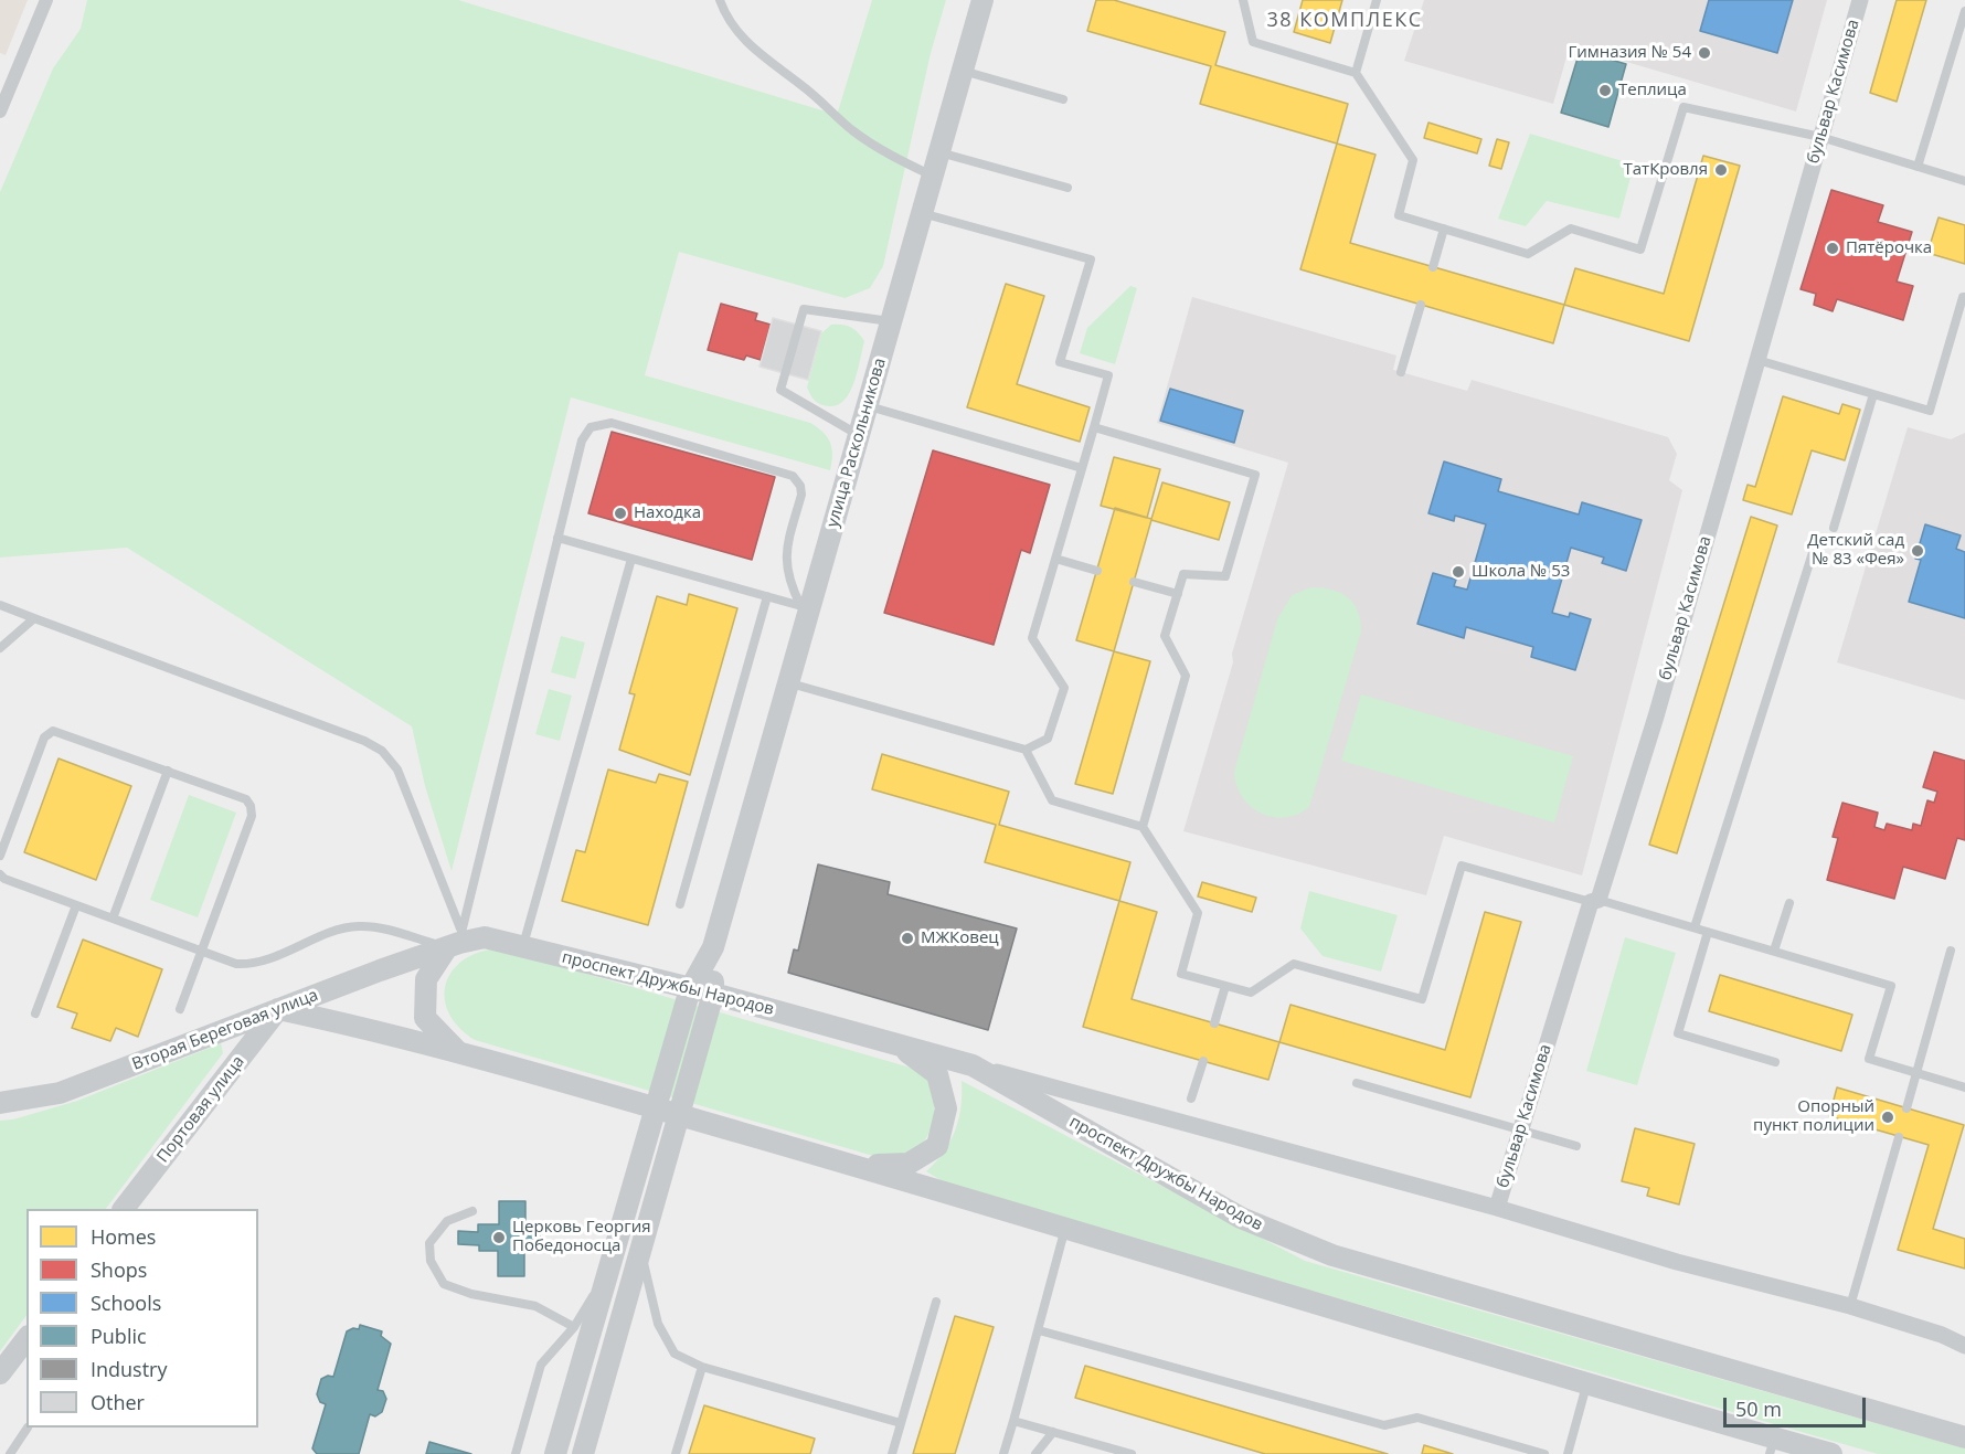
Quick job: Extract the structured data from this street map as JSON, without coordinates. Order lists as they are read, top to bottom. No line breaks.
{"streets":{"street":["бульвар Касимова","улица Раскольникова","проспект Дружбы Народов","Вторая Береговая улица","Портовая улица"]},"crossings":[["проспект Дружбы Народов","Вторая Береговая улица"],["Вторая Береговая улица","Портовая улица"]],"districts":["38 КОМПЛЕКС"],"places":["Гимназия № 54","Теплица","ТатКровля","Пятёрочка","Находка","Детский сад № 83 «Фея»","Школа № 53","МЖКовец","Опорный пункт полиции","Церковь Георгия Победоносца"],"legend":["Homes","Shops","Schools","Public","Industry","Other"],"scale_bar":"50 m"}
